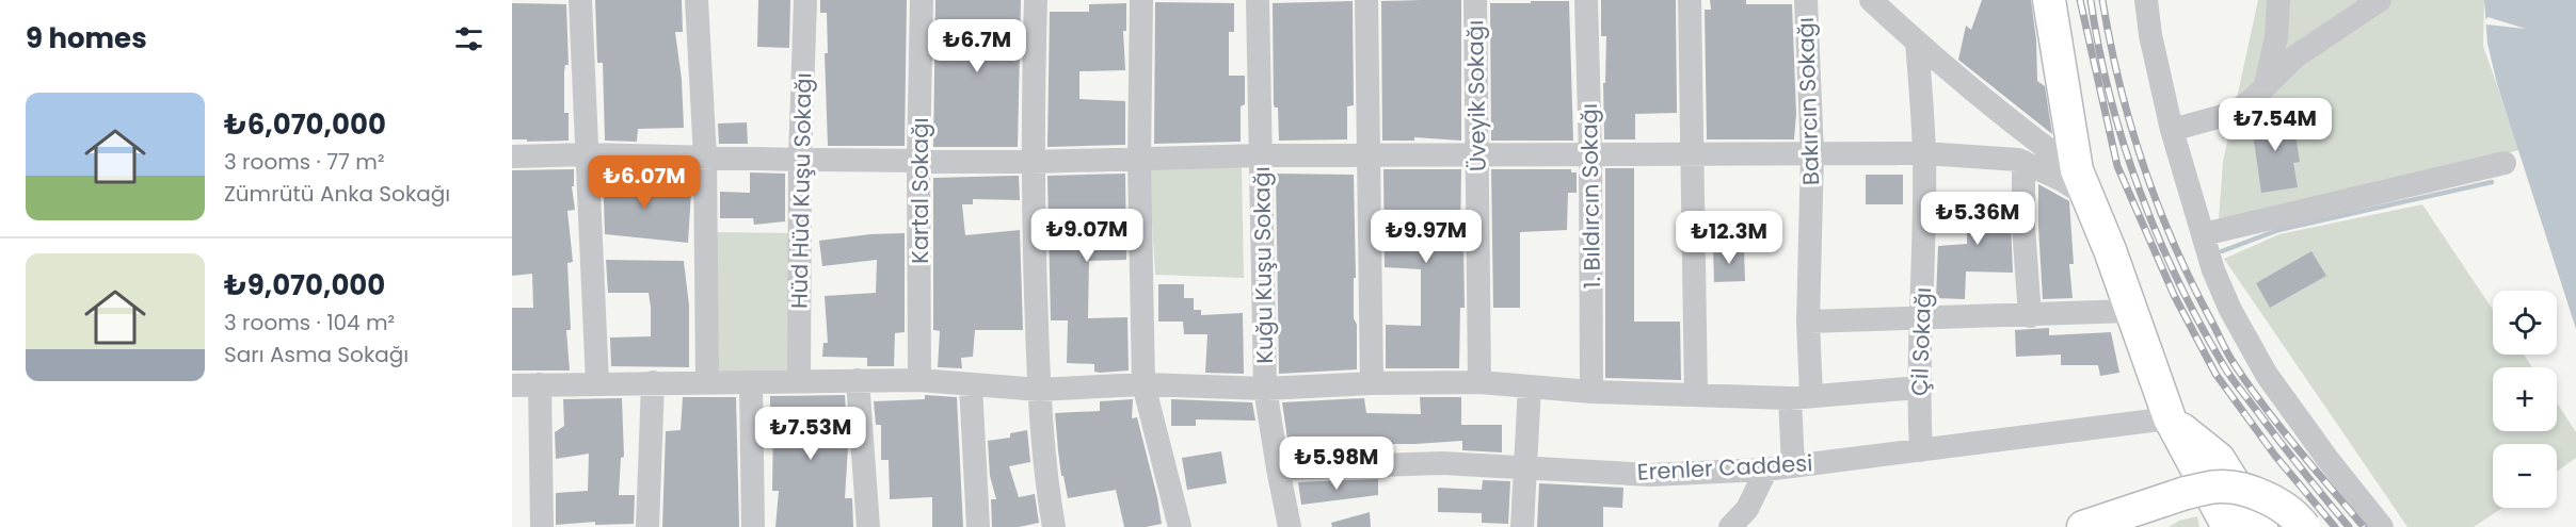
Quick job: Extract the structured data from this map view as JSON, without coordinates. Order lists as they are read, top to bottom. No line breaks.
{"streets":{"street":["Üveyik Sokağı","Bakırcın Sokağı","Hüd Hüd Kuşu Sokağı","Kartal Sokağı","1. Bıldırcın Sokağı","Kuğu Kuşu Sokağı","Çil Sokağı","Erenler Caddesi"]},"crossings":[["Bakırcın Sokağı","Erenler Caddesi"],["Kuğu Kuşu Sokağı","Erenler Caddesi"],["Çil Sokağı","Erenler Caddesi"]],"page":{"heading":"9 homes","price":["₺6.7M","₺7.54M","₺6.07M","₺5.36M","₺9.07M","₺9.97M","₺12.3M","₺7.53M","₺5.98M"],"list":[{"name":"₺6,070,000","note":"3 rooms · 77 m² · Zümrütü Anka Sokağı"},{"name":"₺9,070,000","note":"3 rooms · 104 m² · Sarı Asma Sokağı"}],"map_buttons":["+","−"]}}
